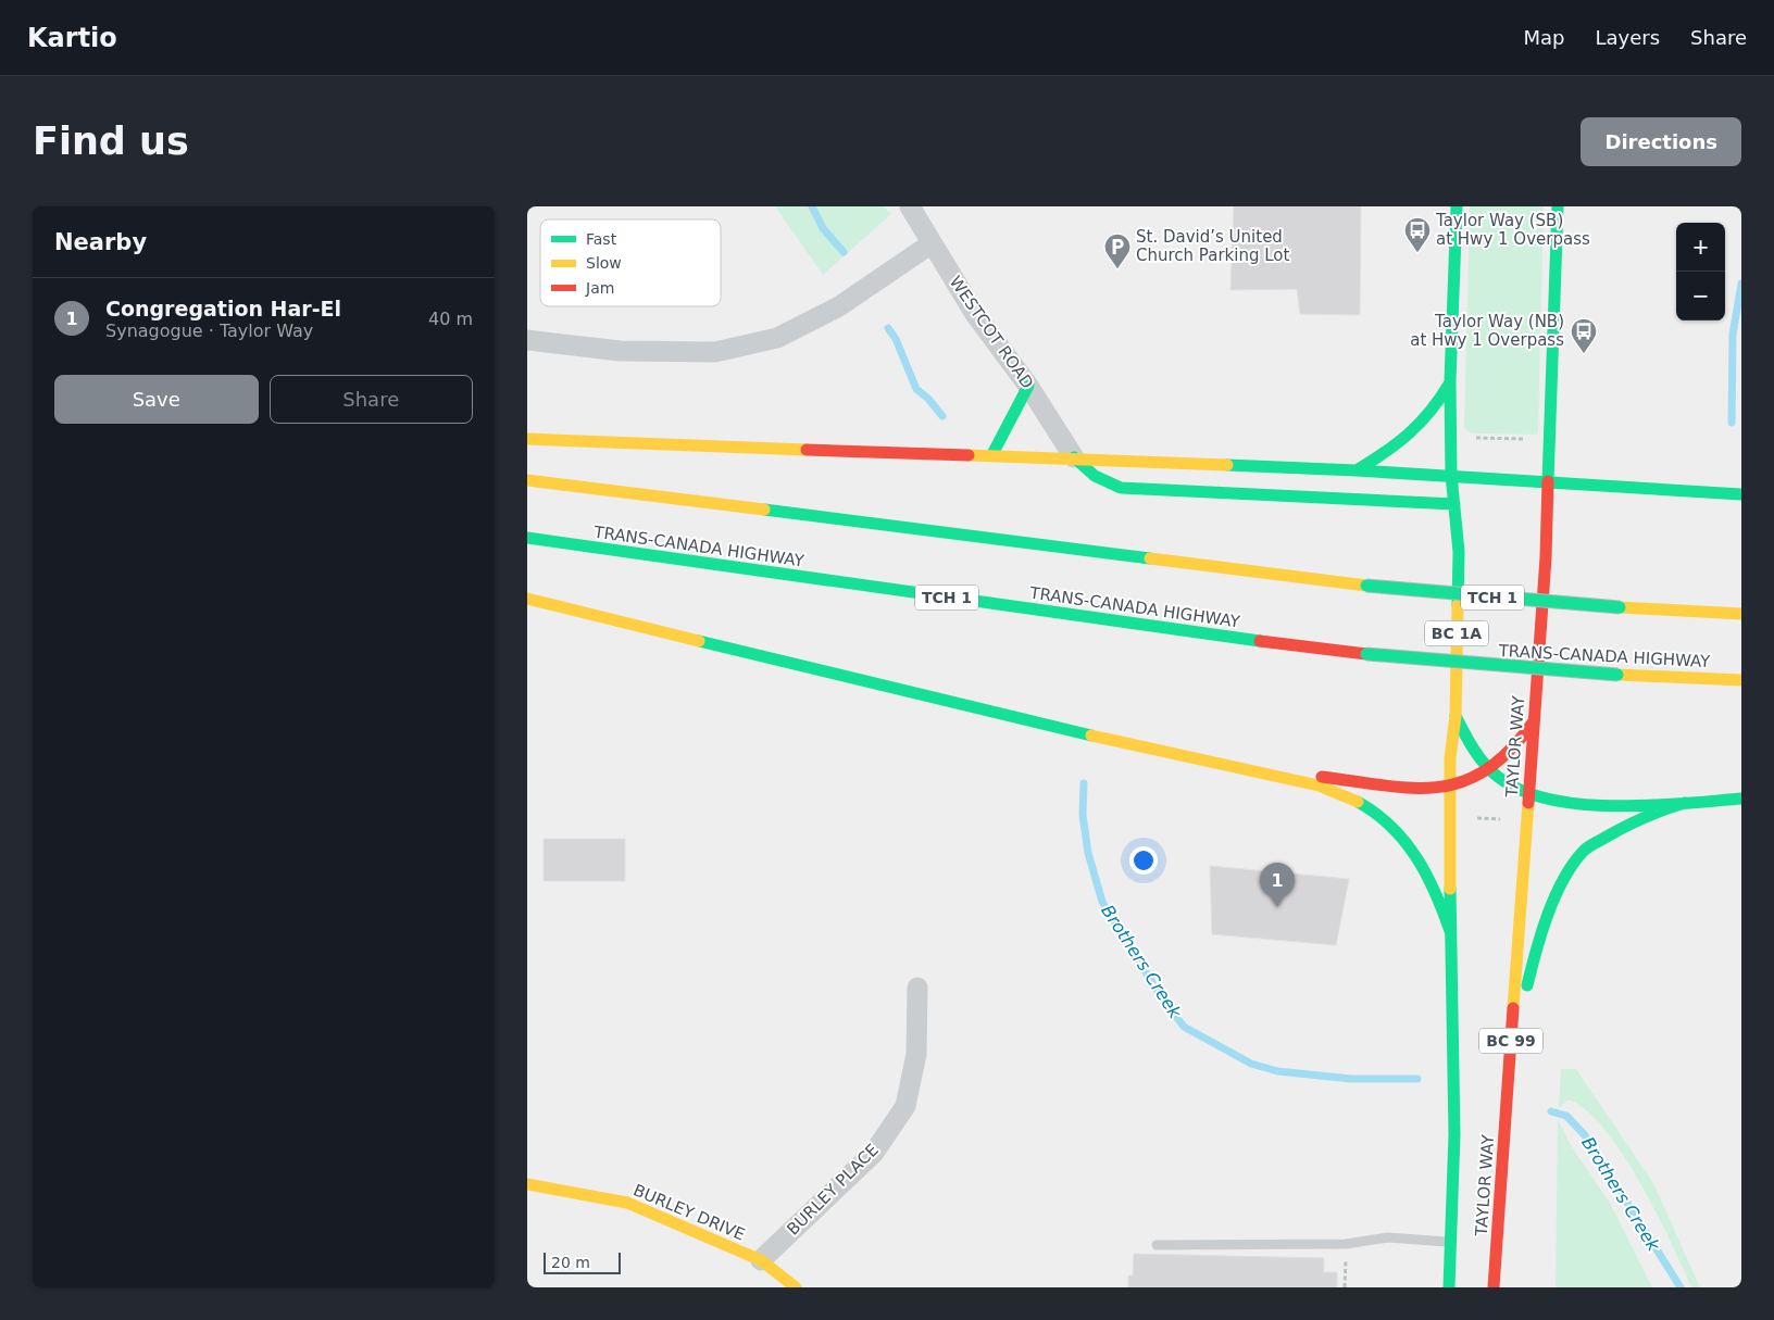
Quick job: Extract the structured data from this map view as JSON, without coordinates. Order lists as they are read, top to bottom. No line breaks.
{"streets":{"main road":["TRANS-CANADA HIGHWAY","TCH 1","BC 1A","TAYLOR WAY","BC 99","BURLEY DRIVE"],"street":["WESTCOT ROAD","BURLEY PLACE"]},"crossings":[["BURLEY PLACE","BURLEY DRIVE"]],"water":["Brothers Creek"],"places":{"bus stop":["Taylor Way (SB) at Hwy 1 Overpass","Taylor Way (NB) at Hwy 1 Overpass"],"parking":["St. David’s United Church Parking Lot"]},"legend":["Fast","Slow","Jam"],"scale_bar":"20 m","page":{"header":"Kartio","nav":["Map","Layers","Share"],"buttons":["Directions",["Save","Share"]],"title":"Find us","heading":"Nearby","map_buttons":["+","−"],"list":[{"mark":"1","name":"Congregation Har-El","note":"Synagogue · Taylor Way","value":"40 m"}],"pins":"1","scale":"20 m"}}
